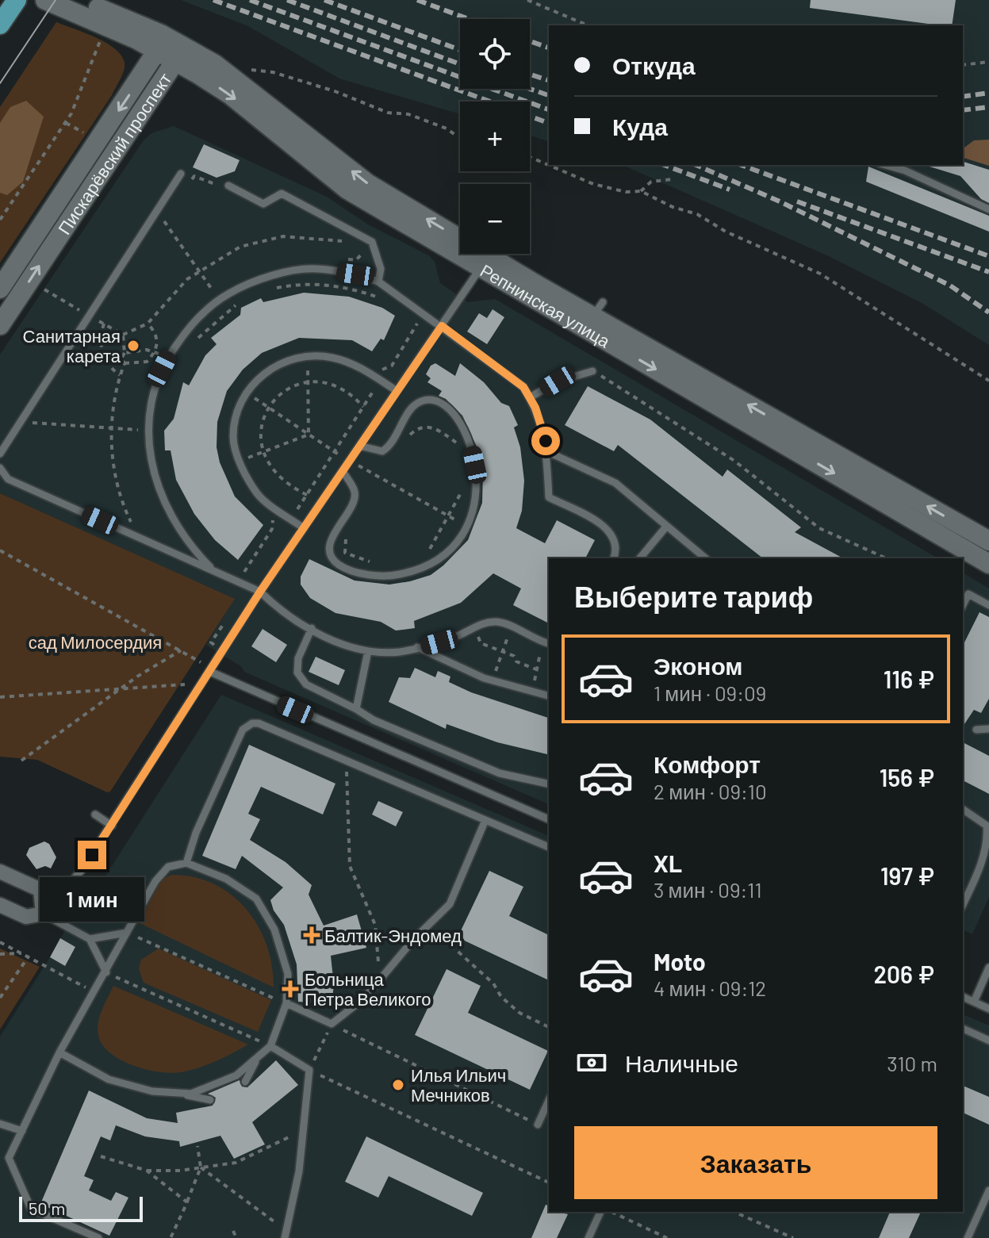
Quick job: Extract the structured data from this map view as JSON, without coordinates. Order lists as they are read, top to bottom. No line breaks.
{"streets":{"street":["Пискарёвский проспект","Репнинская улица"]},"crossings":[["Пискарёвский проспект","Репнинская улица"]],"parks":["сад Милосердия"],"places":{"other":["Санитарная карета","Илья Ильич Мечников"],"health":["Балтик-Эндомед","Больница Петра Великого"]},"scale_bar":"50 m","page":{"map_buttons":["+","−"],"banner":["Откуда","Куда"],"heading":"Выберите тариф","list":[{"name":"Эконом","note":"1 мин · 09:09","value":"116 ₽"},{"name":"Комфорт","note":"2 мин · 09:10","value":"156 ₽"},{"name":"XL","note":"3 мин · 09:11","value":"197 ₽"},{"name":"Moto","note":"4 мин · 09:12","value":"206 ₽"}],"bubble":"1 мин","pay":["Наличные","310 m"],"buttons":"Заказать","scale":"50 m"}}
